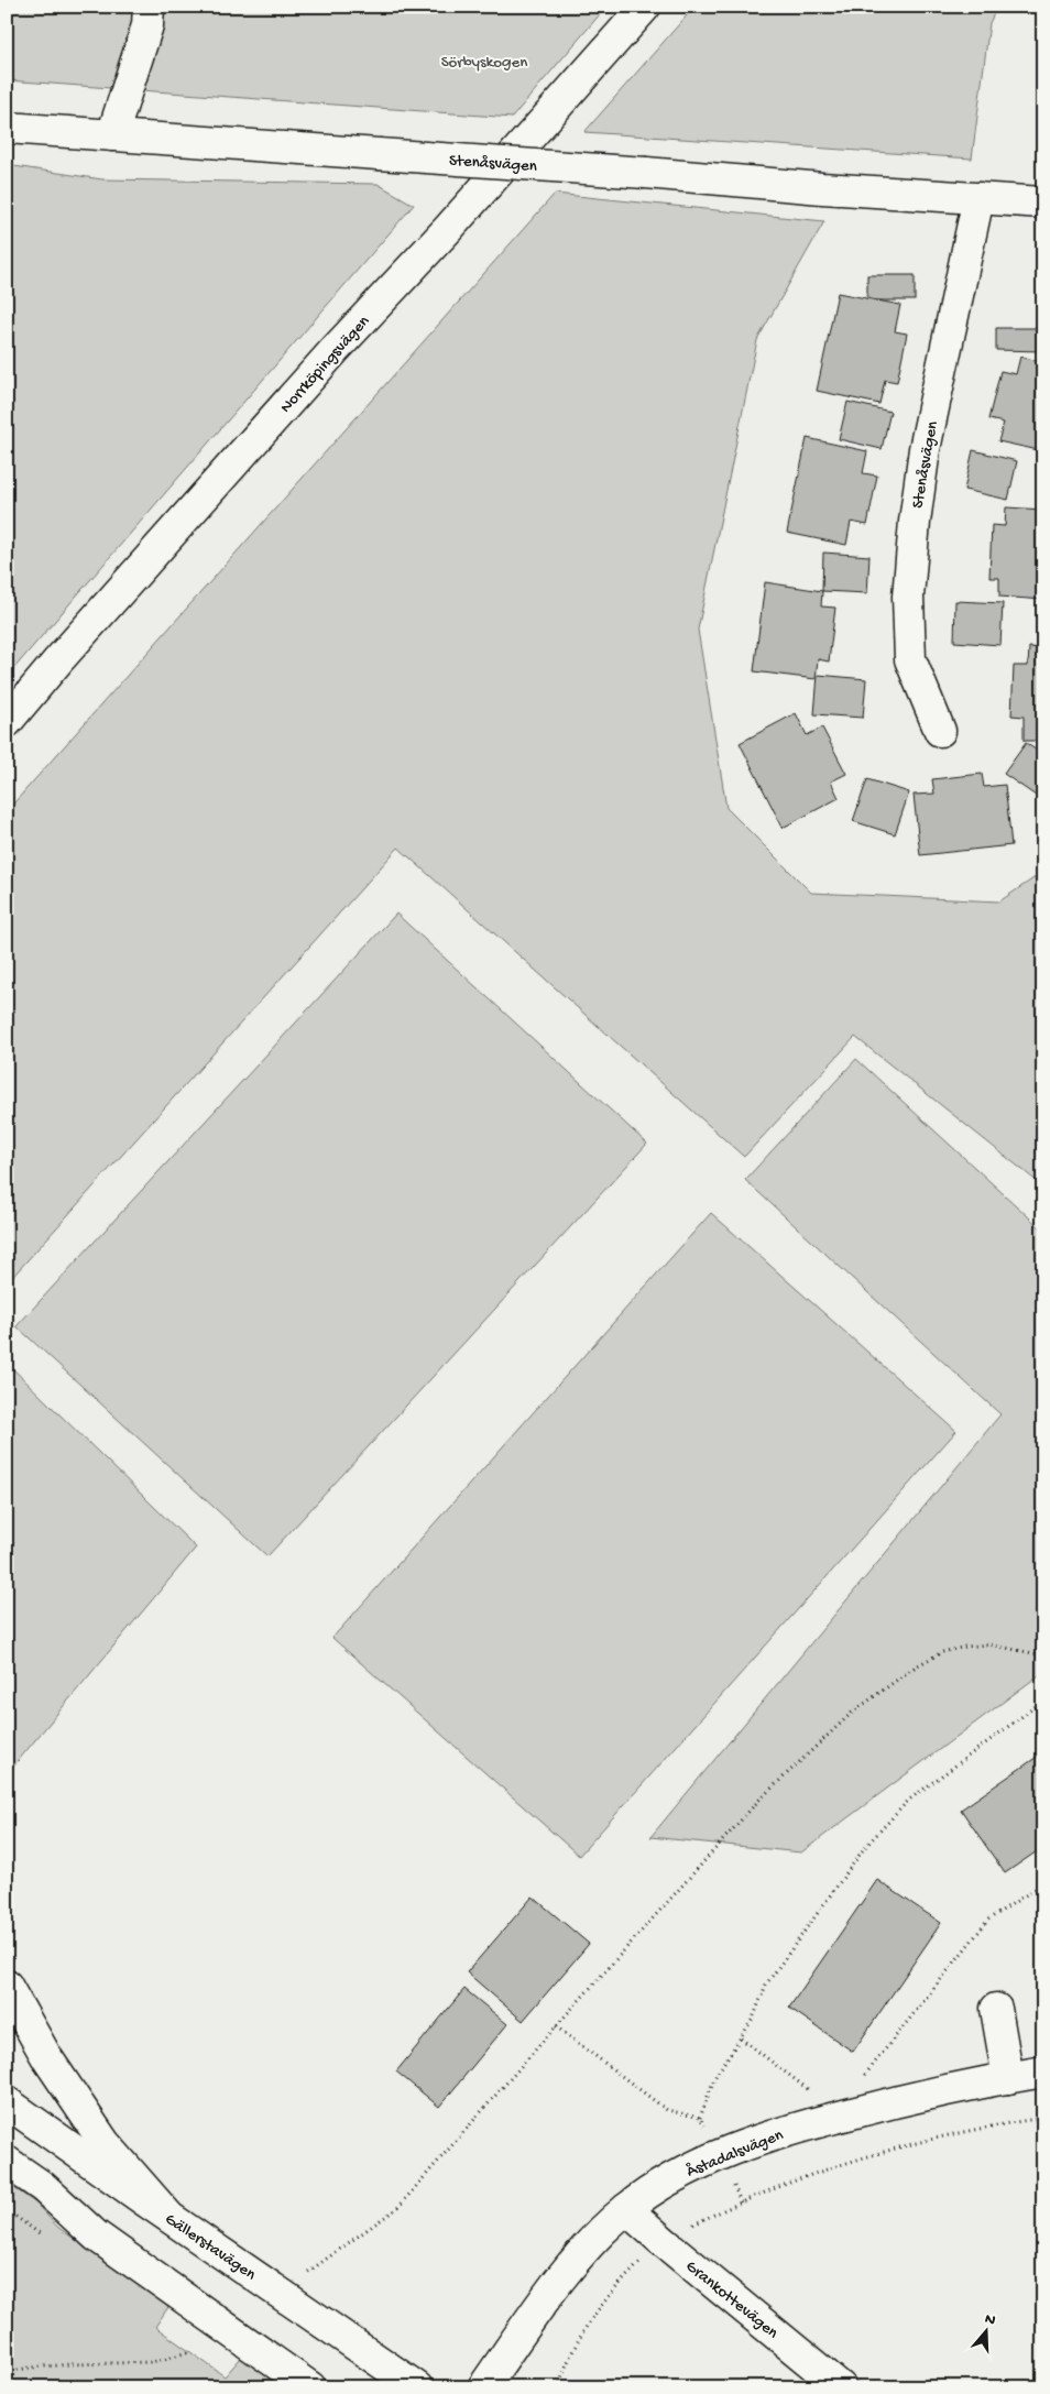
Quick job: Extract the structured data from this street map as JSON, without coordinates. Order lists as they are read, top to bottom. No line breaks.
{"streets":{"street":["Stenåsvägen","Norrköpingsvägen","Åstadalsvägen","Gällerstavägen","Grankottevägen"]},"crossings":[["Åstadalsvägen","Grankottevägen"]],"parks":["Sörbyskogen"],"north":"top"}
